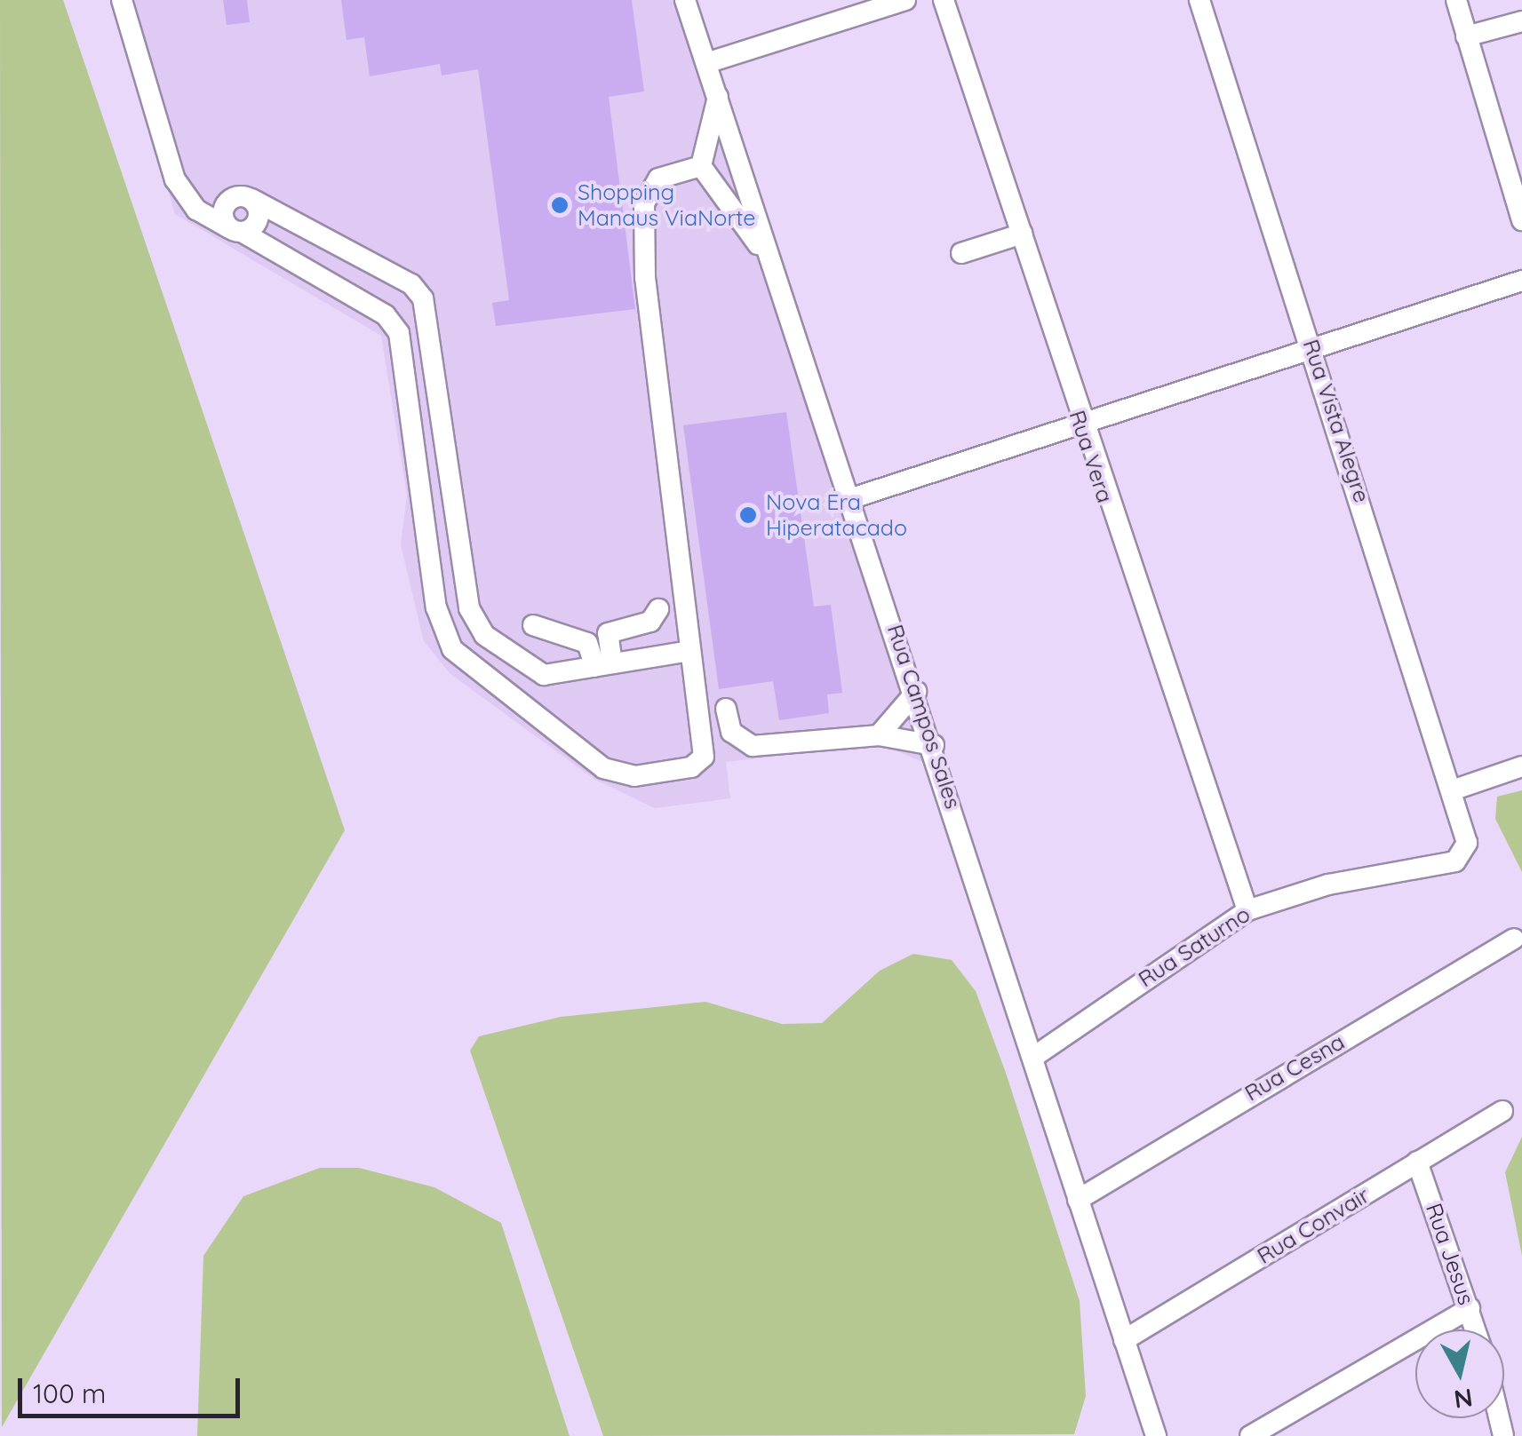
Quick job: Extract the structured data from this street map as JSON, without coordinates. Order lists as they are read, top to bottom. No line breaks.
{"streets":{"street":["Rua Vista Alegre","Rua Vera","Rua Campos Sales","Rua Saturno","Rua Cesna","Rua Convair","Rua Jesus"]},"crossings":[["Rua Vista Alegre","Rua Saturno"],["Rua Vera","Rua Saturno"],["Rua Campos Sales","Rua Saturno"],["Rua Campos Sales","Rua Cesna"],["Rua Campos Sales","Rua Convair"],["Rua Convair","Rua Jesus"]],"places":["Shopping Manaus ViaNorte","Nova Era Hiperatacado"],"scale_bar":"100 m","north":"bottom"}
